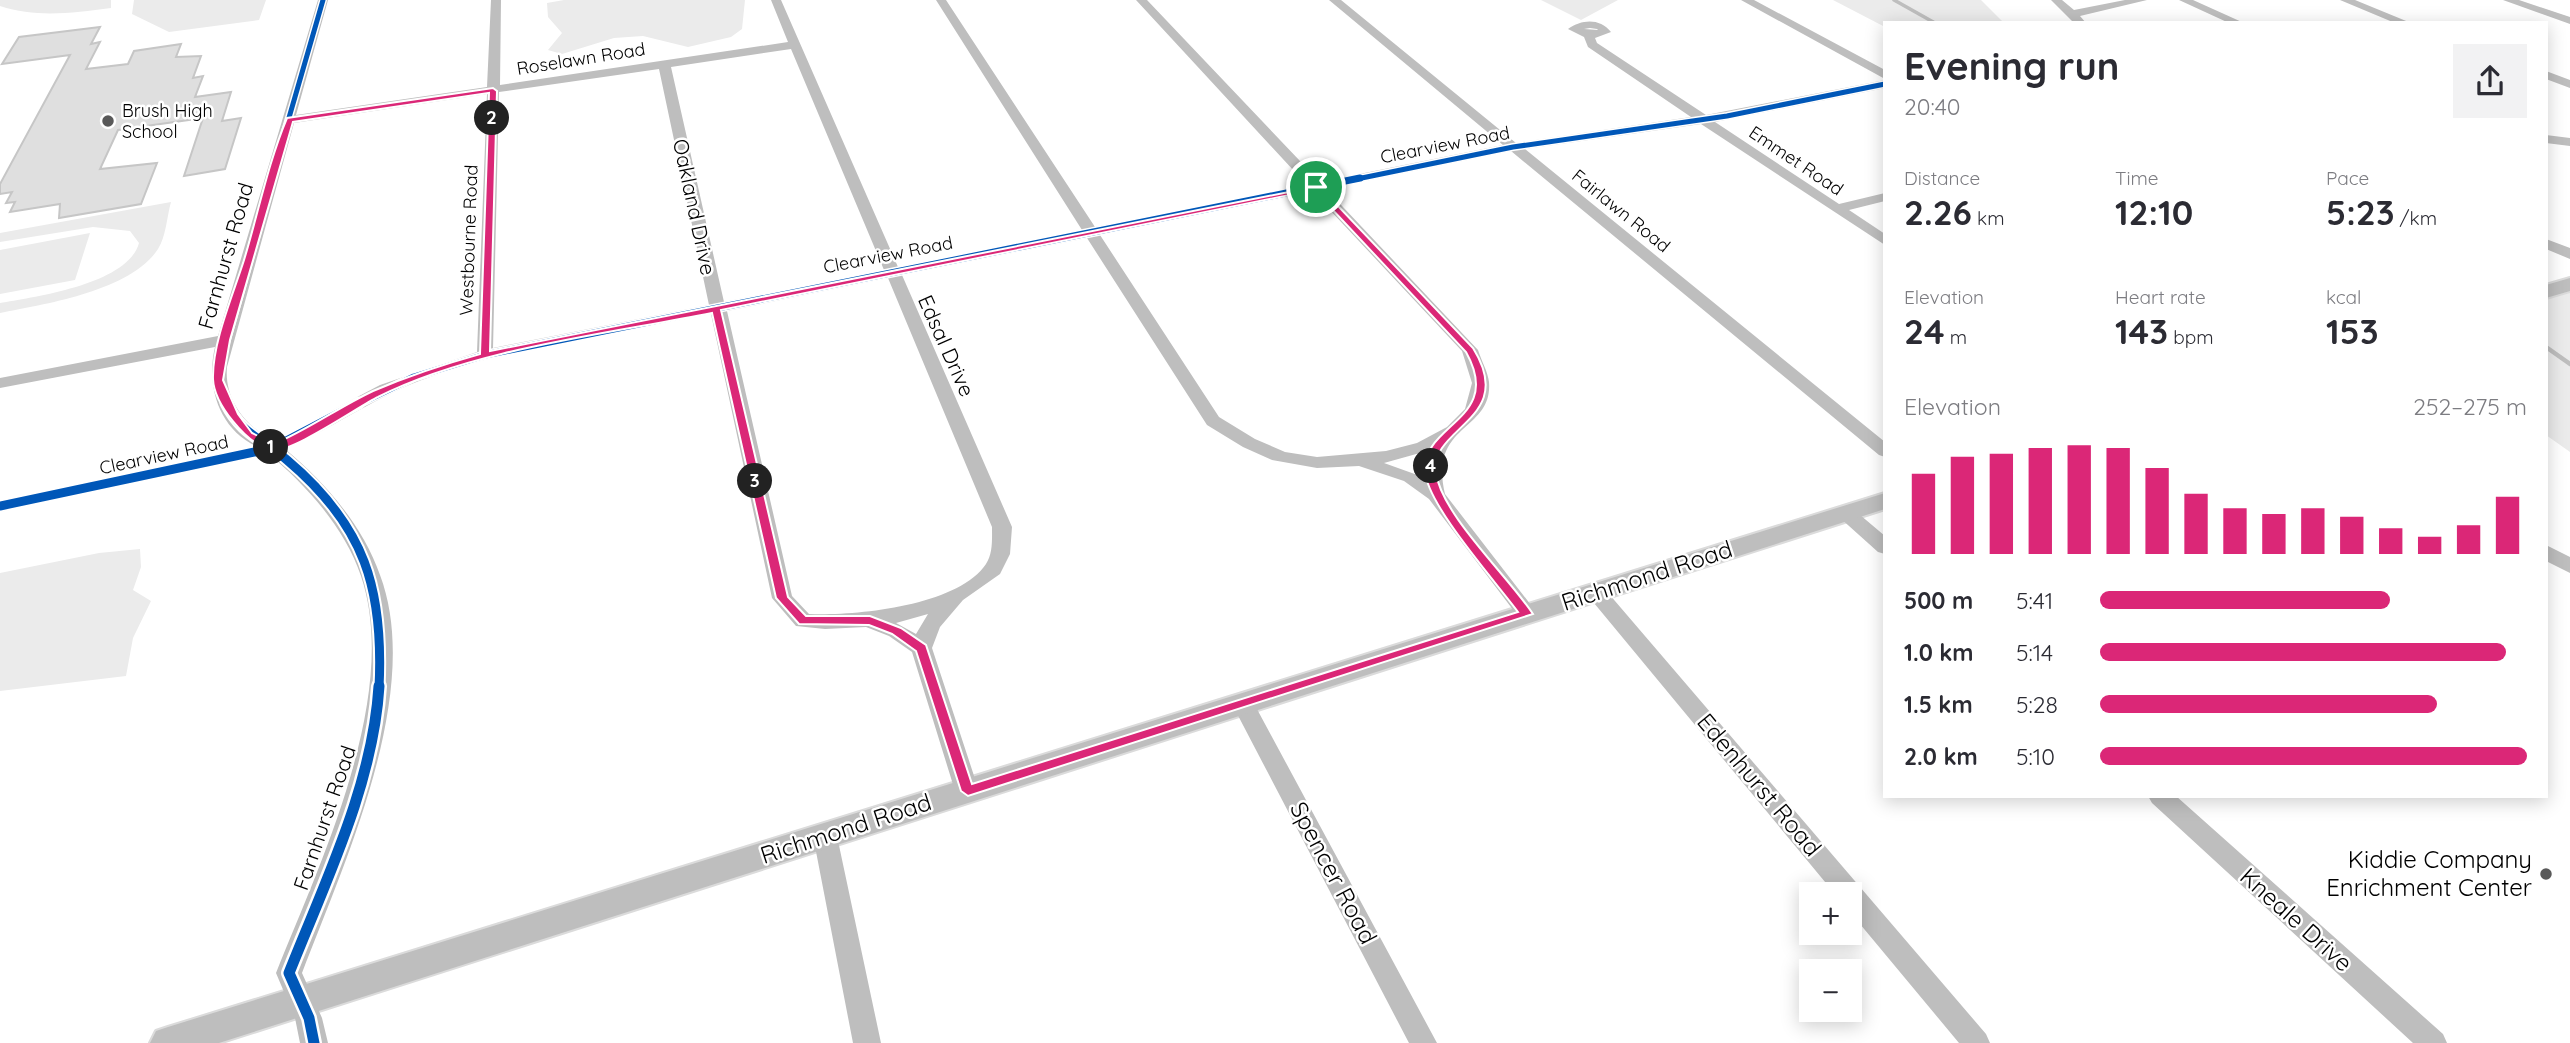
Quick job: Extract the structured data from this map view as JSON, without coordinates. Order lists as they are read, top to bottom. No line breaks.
{"streets":{"main road":["Richmond Road"],"street":["Roselawn Road","Clearview Road","Emmet Road","Oakland Drive","Fairlawn Road","Westbourne Road","Farnhurst Road","Edsal Drive","Edenhurst Road","Spencer Road","Kneale Drive"]},"crossings":[["Roselawn Road","Oakland Drive"],["Roselawn Road","Westbourne Road"],["Roselawn Road","Farnhurst Road"],["Roselawn Road","Edsal Drive"],["Clearview Road","Emmet Road"],["Clearview Road","Oakland Drive"],["Clearview Road","Fairlawn Road"],["Clearview Road","Westbourne Road"],["Clearview Road","Farnhurst Road"],["Clearview Road","Edsal Drive"],["Oakland Drive","Edsal Drive"],["Farnhurst Road","Richmond Road"],["Richmond Road","Edenhurst Road"],["Richmond Road","Spencer Road"]],"places":["Brush High School","Kiddie Company Enrichment Center"],"page":{"heading":["Evening run","20:40"],"pins":["2","1","4","3"],"stats":[["Distance","2.26 km"],["Time","12:10"],["Pace","5:23 /km"],["Elevation","24 m"],["Heart rate","143 bpm"],["kcal","153"]],"chart":["Elevation","252–275 m"],"list":[{"name":"500 m","note":"5:41"},{"name":"1.0 km","note":"5:14"},{"name":"1.5 km","note":"5:28"},{"name":"2.0 km","note":"5:10"}],"map_buttons":["+","−"]}}
